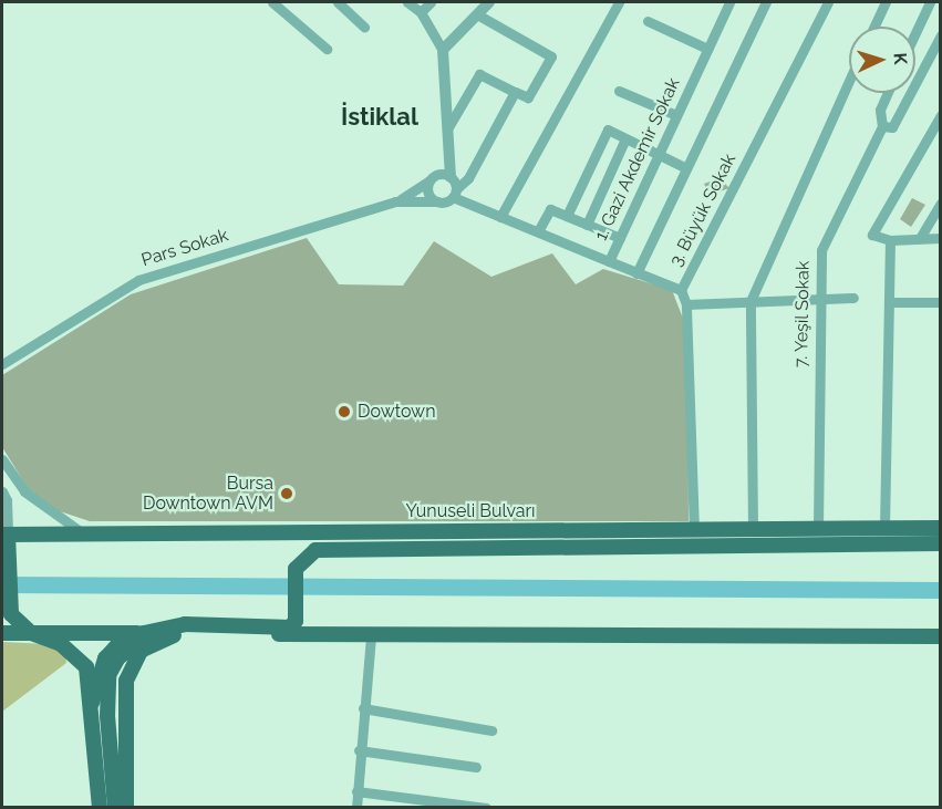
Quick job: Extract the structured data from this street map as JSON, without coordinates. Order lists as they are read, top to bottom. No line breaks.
{"streets":{"main road":["Yunuseli Bulvarı"],"street":["1. Gazi Akdemir Sokak","3. Büyük Sokak","Pars Sokak","7. Yeşil Sokak"]},"crossings":[["1. Gazi Akdemir Sokak","3. Büyük Sokak"],["3. Büyük Sokak","Yunuseli Bulvarı"],["7. Yeşil Sokak","Yunuseli Bulvarı"]],"districts":["İstiklal"],"places":["Dowtown","Bursa Downtown AVM"],"north":"right"}
